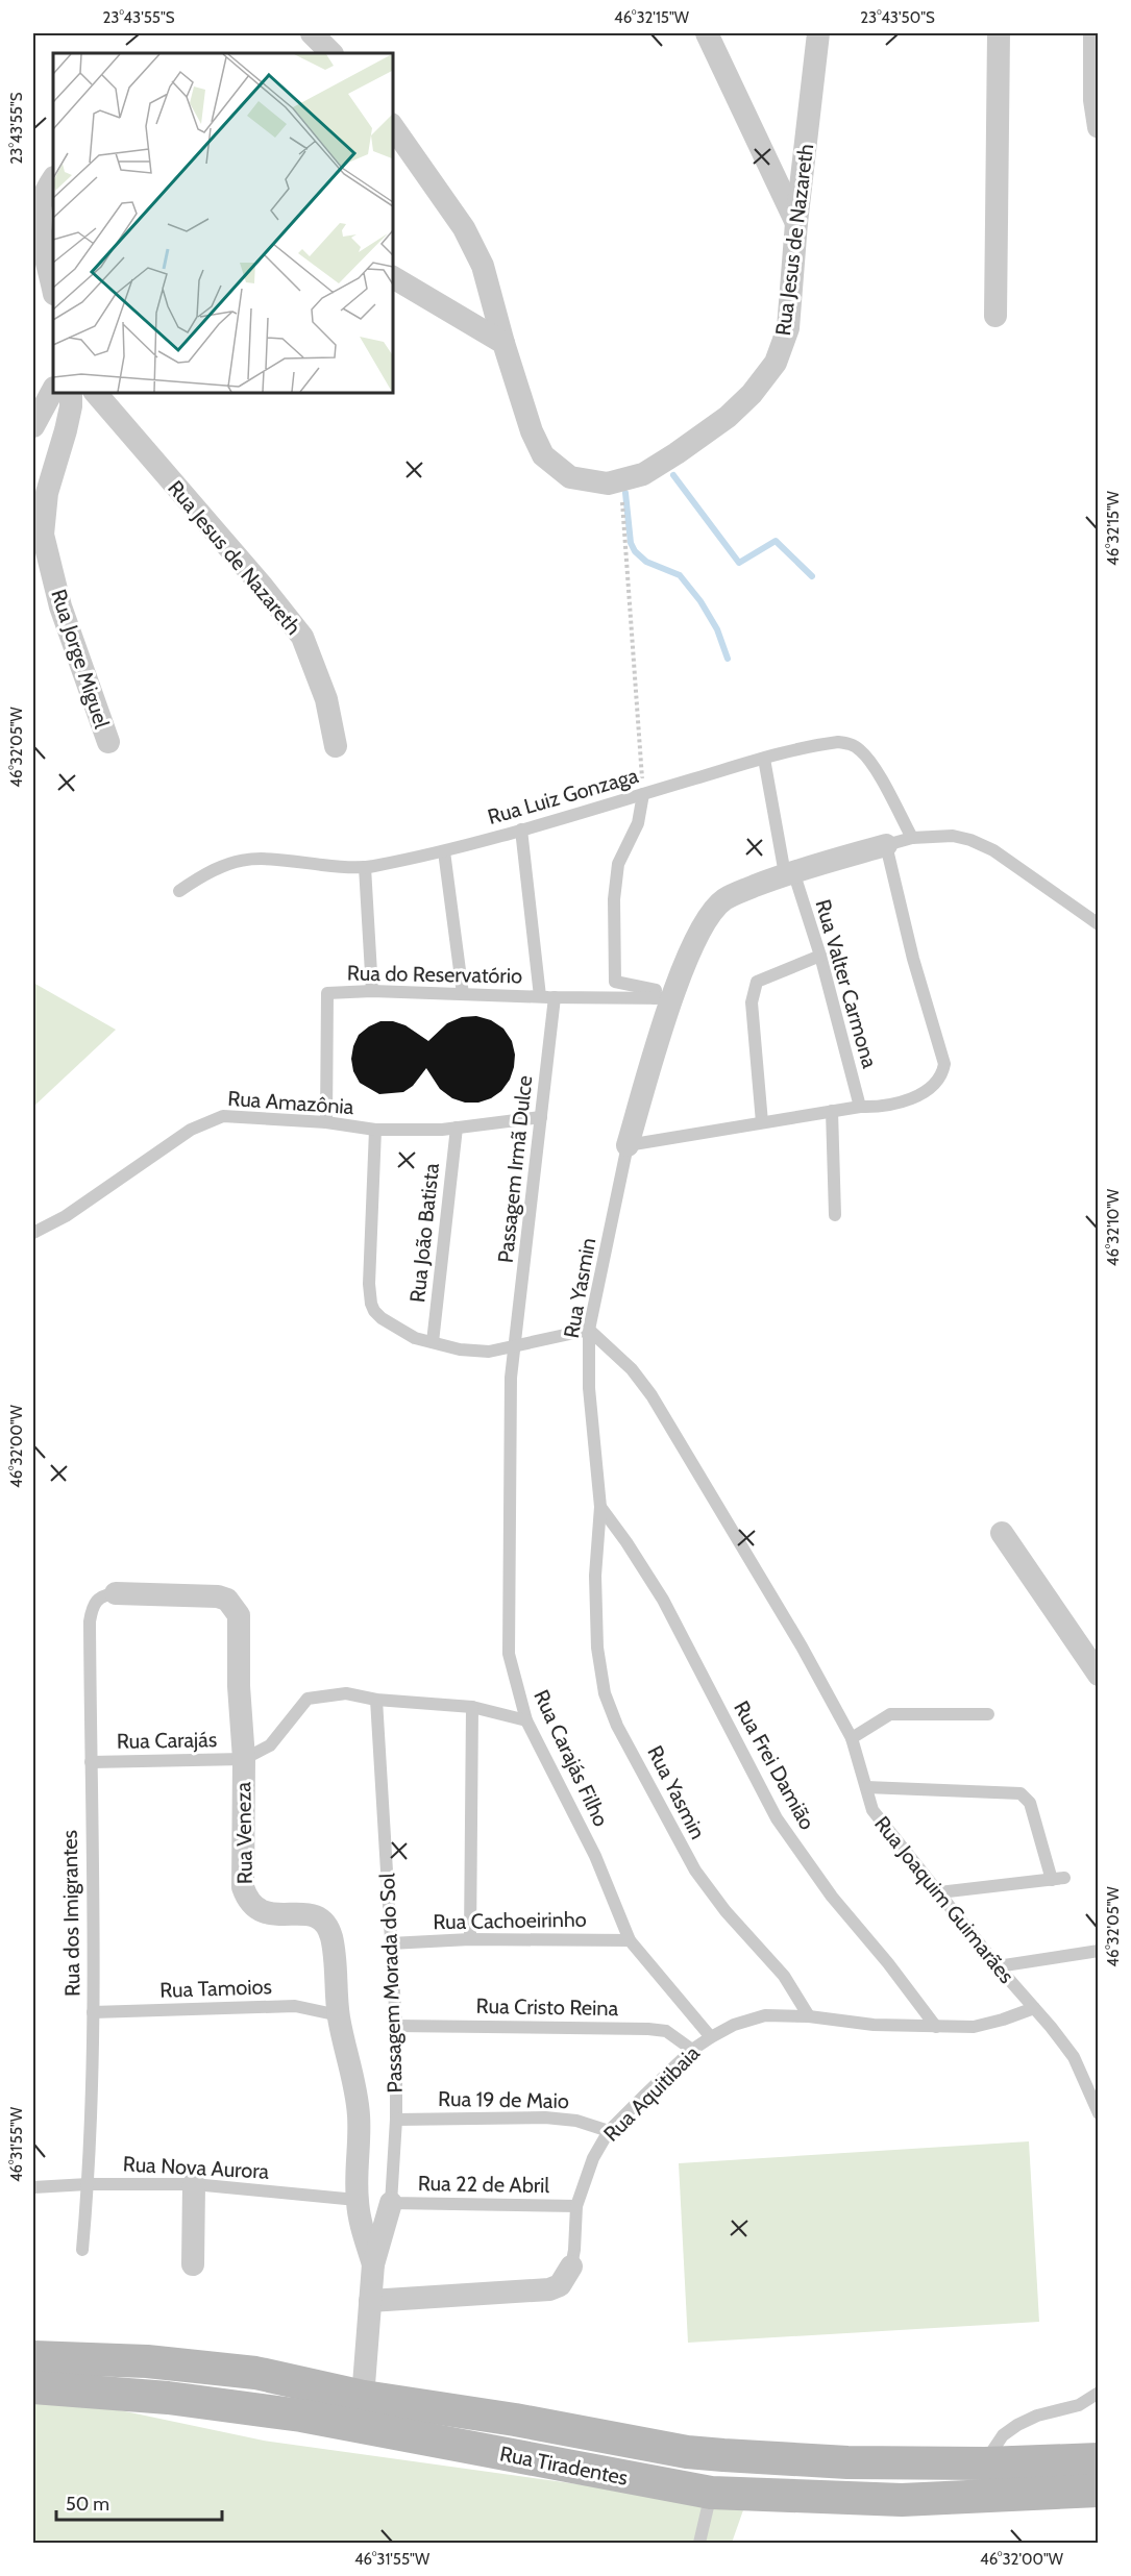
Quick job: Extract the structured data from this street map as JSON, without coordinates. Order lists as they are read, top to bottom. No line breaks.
{"streets":{"street":["Rua Jesus de Nazareth","Rua Jorge Miguel","Rua Veneza","Passagem Morada do Sol","Rua Aquitibaia","Rua Tiradentes"],"lane":["Rua Luiz Gonzaga","Rua do Reservatório","Rua Valter Carmona","Rua Amazônia","Passagem Irmã Dulce","Rua João Batista","Rua Yasmin","Rua Carajás","Rua Carajás Filho","Rua Frei Damião","Rua Joaquim Guimarães","Rua dos Imigrantes","Rua Cachoeirinho","Rua Tamoios","Rua Cristo Reina","Rua 19 de Maio","Rua Nova Aurora","Rua 22 de Abril"]},"crossings":[["Rua Luiz Gonzaga","Rua Valter Carmona"],["Rua do Reservatório","Rua Amazônia"],["Rua do Reservatório","Passagem Irmã Dulce"],["Rua Amazônia","Passagem Irmã Dulce"],["Rua Amazônia","Rua João Batista"],["Passagem Irmã Dulce","Rua Carajás Filho"],["Rua Yasmin","Rua Frei Damião"],["Rua Yasmin","Rua Joaquim Guimarães"],["Rua Yasmin","Rua Aquitibaia"],["Rua Carajás","Rua Veneza"],["Rua Carajás","Rua dos Imigrantes"],["Rua Carajás Filho","Rua Cachoeirinho"],["Rua Carajás Filho","Rua Aquitibaia"],["Rua Frei Damião","Rua Aquitibaia"],["Rua Veneza","Rua dos Imigrantes"],["Rua Veneza","Passagem Morada do Sol"],["Rua Veneza","Rua Tamoios"],["Rua Joaquim Guimarães","Rua Aquitibaia"],["Rua dos Imigrantes","Rua Tamoios"],["Rua dos Imigrantes","Rua Nova Aurora"],["Rua Cachoeirinho","Passagem Morada do Sol"],["Passagem Morada do Sol","Rua Tamoios"],["Passagem Morada do Sol","Rua Cristo Reina"],["Passagem Morada do Sol","Rua Aquitibaia"],["Passagem Morada do Sol","Rua 19 de Maio"],["Passagem Morada do Sol","Rua Nova Aurora"],["Passagem Morada do Sol","Rua 22 de Abril"],["Passagem Morada do Sol","Rua Tiradentes"],["Rua Cristo Reina","Rua Aquitibaia"],["Rua Aquitibaia","Rua 19 de Maio"],["Rua Aquitibaia","Rua 22 de Abril"]],"scale_bar":"50 m","coordinates":["23°43'55\"S","46°32'15\"W","23°43'50\"S","46°32'05\"W","46°32'10\"W","46°32'00\"W","46°31'55\"W"]}
